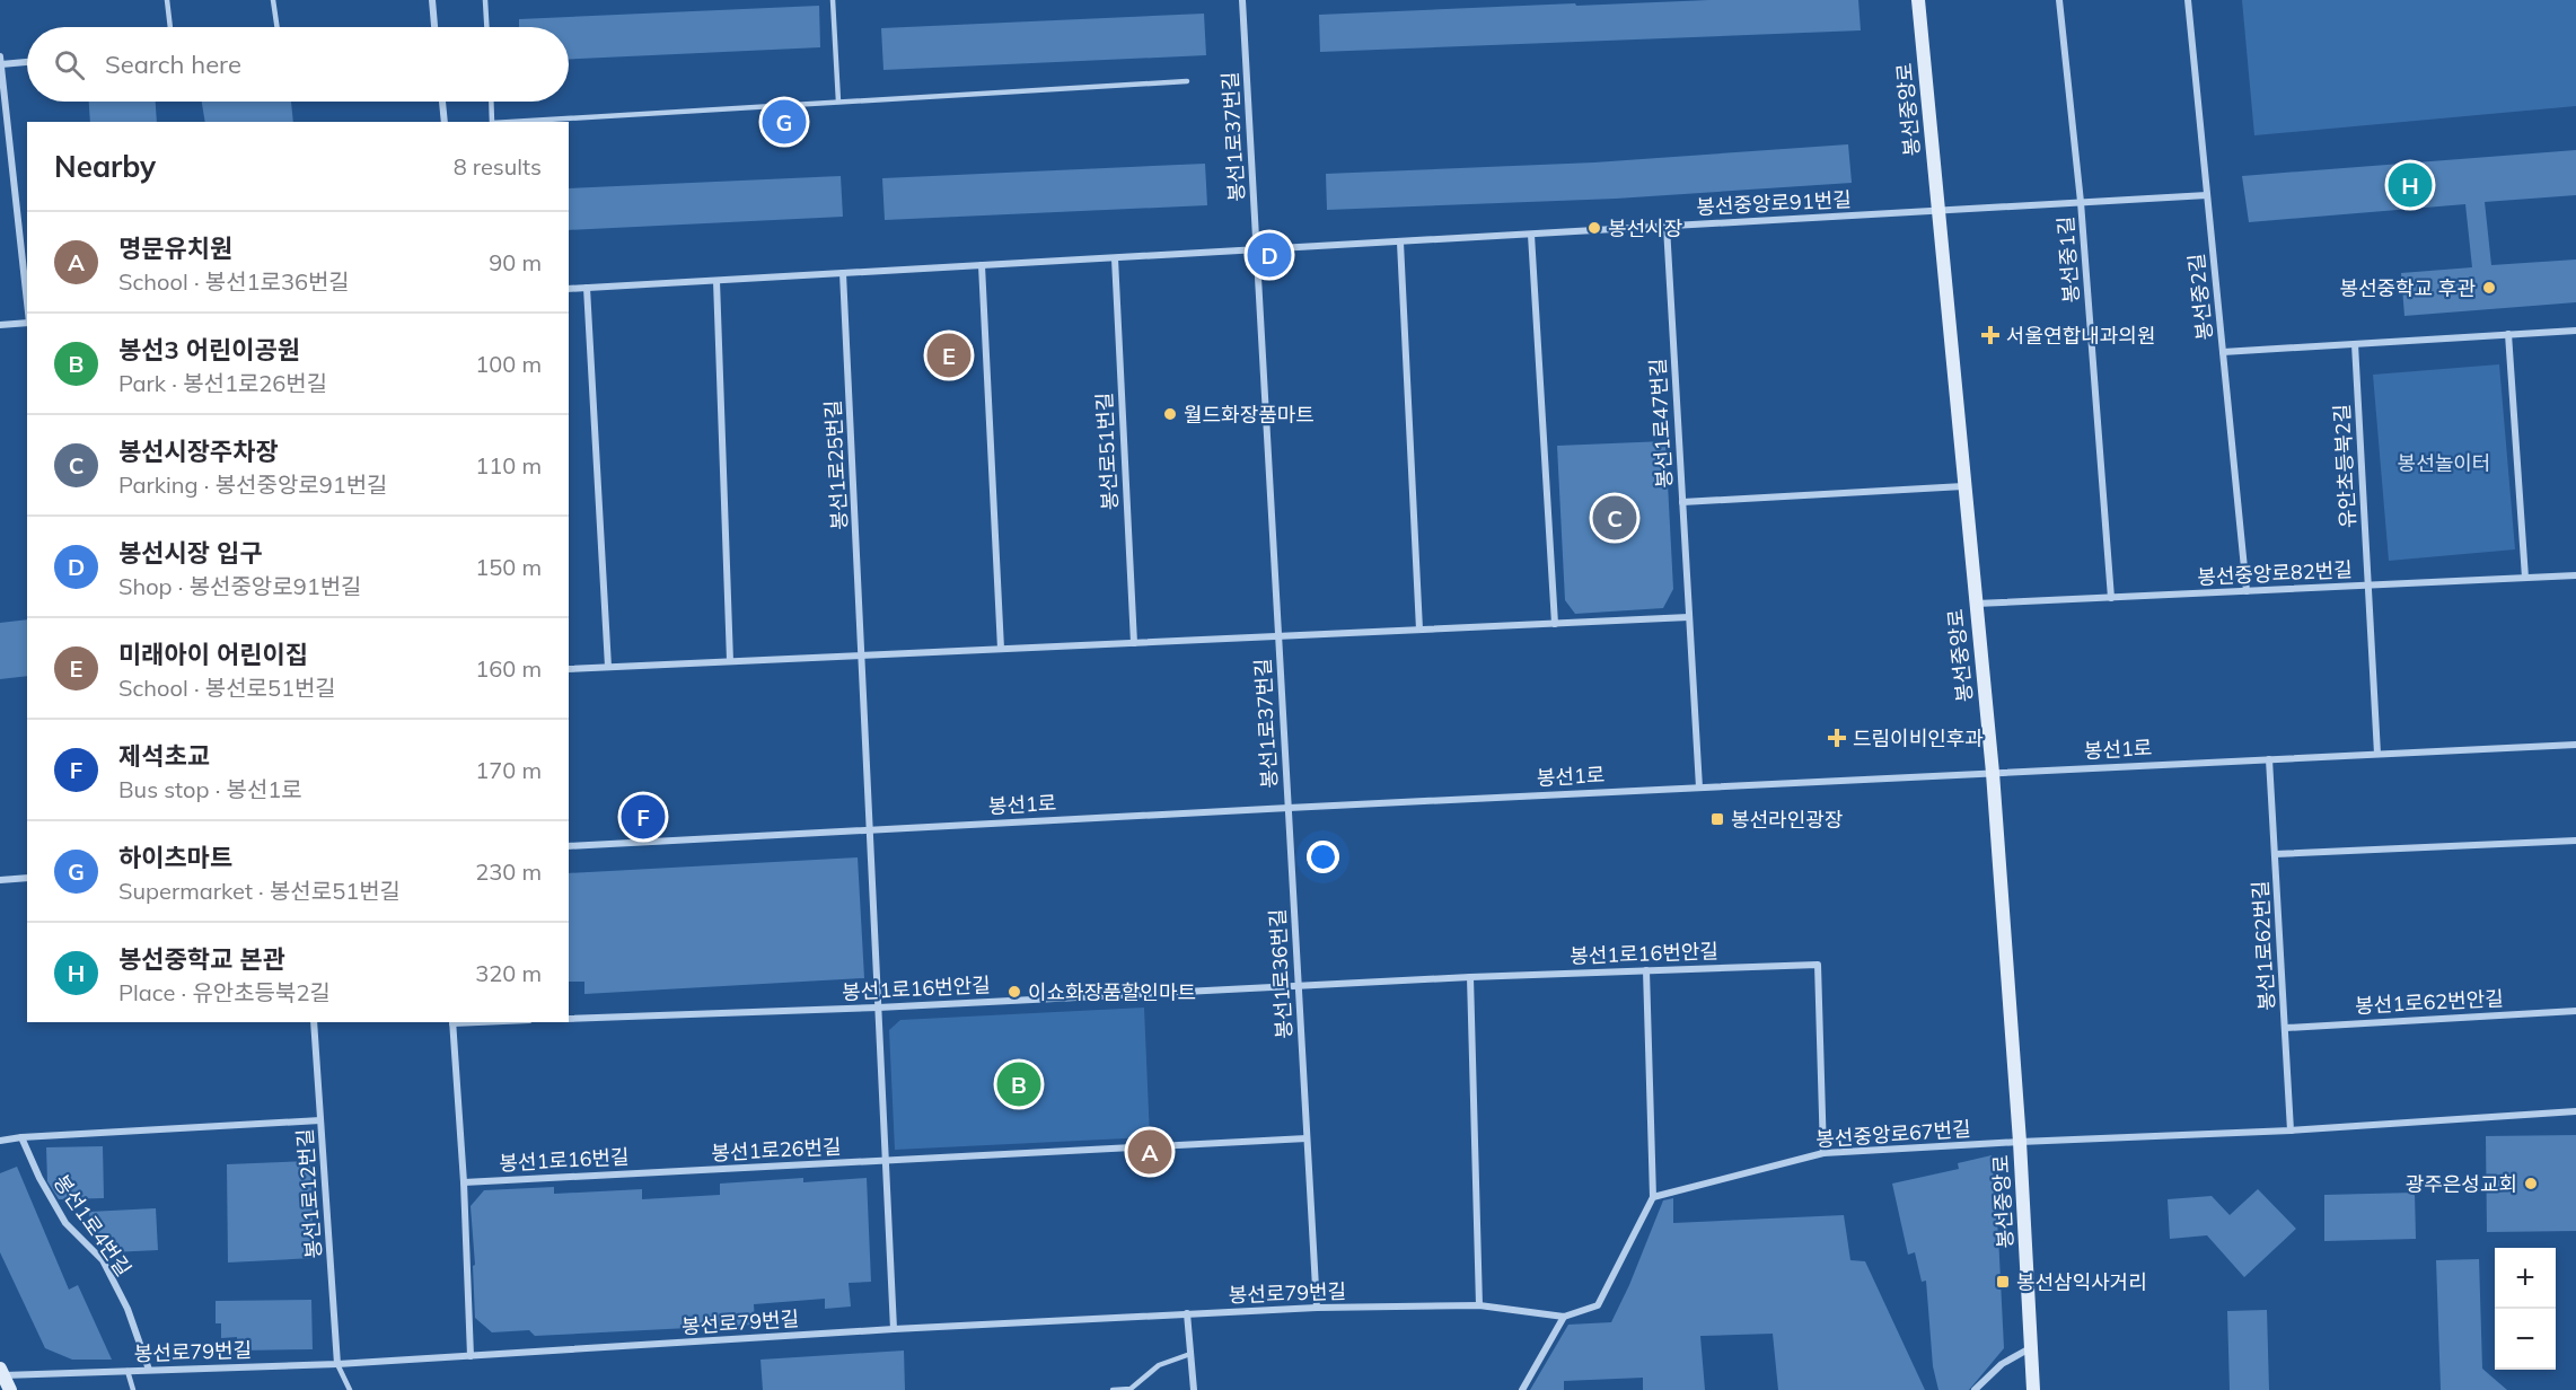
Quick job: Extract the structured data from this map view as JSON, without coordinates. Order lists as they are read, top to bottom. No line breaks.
{"streets":{"street":["봉선중앙로","봉선1로37번길","봉선중앙로91번길","봉선중1길","봉선중2길","봉선1로47번길","봉선로51번길","봉선1로25번길","유안초등북2길","봉선중앙로82번길","봉선1로","봉선1로62번길","봉선1로16번안길","봉선1로36번길","봉선1로62번안길","봉선중앙로67번길","봉선1로26번길","봉선1로16번길","봉선1로12번길","봉선1로4번길","봉선로79번길"]},"crossings":[["봉선중앙로","봉선중앙로91번길"],["봉선중앙로","봉선중앙로82번길"],["봉선중앙로","봉선1로"],["봉선중앙로","봉선중앙로67번길"],["봉선1로37번길","봉선중앙로91번길"],["봉선1로37번길","봉선로51번길"],["봉선1로37번길","봉선1로"],["봉선1로37번길","봉선1로36번길"],["봉선중앙로91번길","봉선중1길"],["봉선중앙로91번길","봉선중2길"],["봉선중앙로91번길","봉선1로47번길"],["봉선중1길","봉선중앙로82번길"],["봉선중2길","봉선중앙로82번길"],["봉선1로47번길","봉선1로"],["봉선1로25번길","봉선1로"],["유안초등북2길","봉선중앙로82번길"],["유안초등북2길","봉선1로"],["봉선1로","봉선1로62번길"],["봉선1로","봉선1로36번길"],["봉선1로62번길","봉선1로62번안길"],["봉선1로16번안길","봉선1로36번길"],["봉선1로16번안길","봉선중앙로67번길"],["봉선1로36번길","봉선1로26번길"],["봉선1로36번길","봉선로79번길"],["봉선1로26번길","봉선1로16번길"],["봉선1로12번길","봉선로79번길"],["봉선1로4번길","봉선로79번길"]],"parks":["봉선놀이터"],"places":{"other":["봉선시장","봉선중학교 후관","월드화장품마트","이쇼화장품할인마트","광주은성교회"],"health":["서울연합내과의원","드림이비인후과"],"transit":["봉선라인광장","봉선삼익사거리"]},"page":{"search":"Search here","pins":["G","H","D","E","C","F","B","A"],"heading":["Nearby","8 results"],"list":[{"mark":"A","name":"명문유치원","note":"School · 봉선1로36번길","value":"90 m"},{"mark":"B","name":"봉선3 어린이공원","note":"Park · 봉선1로26번길","value":"100 m"},{"mark":"C","name":"봉선시장주차장","note":"Parking · 봉선중앙로91번길","value":"110 m"},{"mark":"D","name":"봉선시장 입구","note":"Shop · 봉선중앙로91번길","value":"150 m"},{"mark":"E","name":"미래아이 어린이집","note":"School · 봉선로51번길","value":"160 m"},{"mark":"F","name":"제석초교","note":"Bus stop · 봉선1로","value":"170 m"},{"mark":"G","name":"하이츠마트","note":"Supermarket · 봉선로51번길","value":"230 m"},{"mark":"H","name":"봉선중학교 본관","note":"Place · 유안초등북2길","value":"320 m"}],"map_buttons":["+","−"]}}
